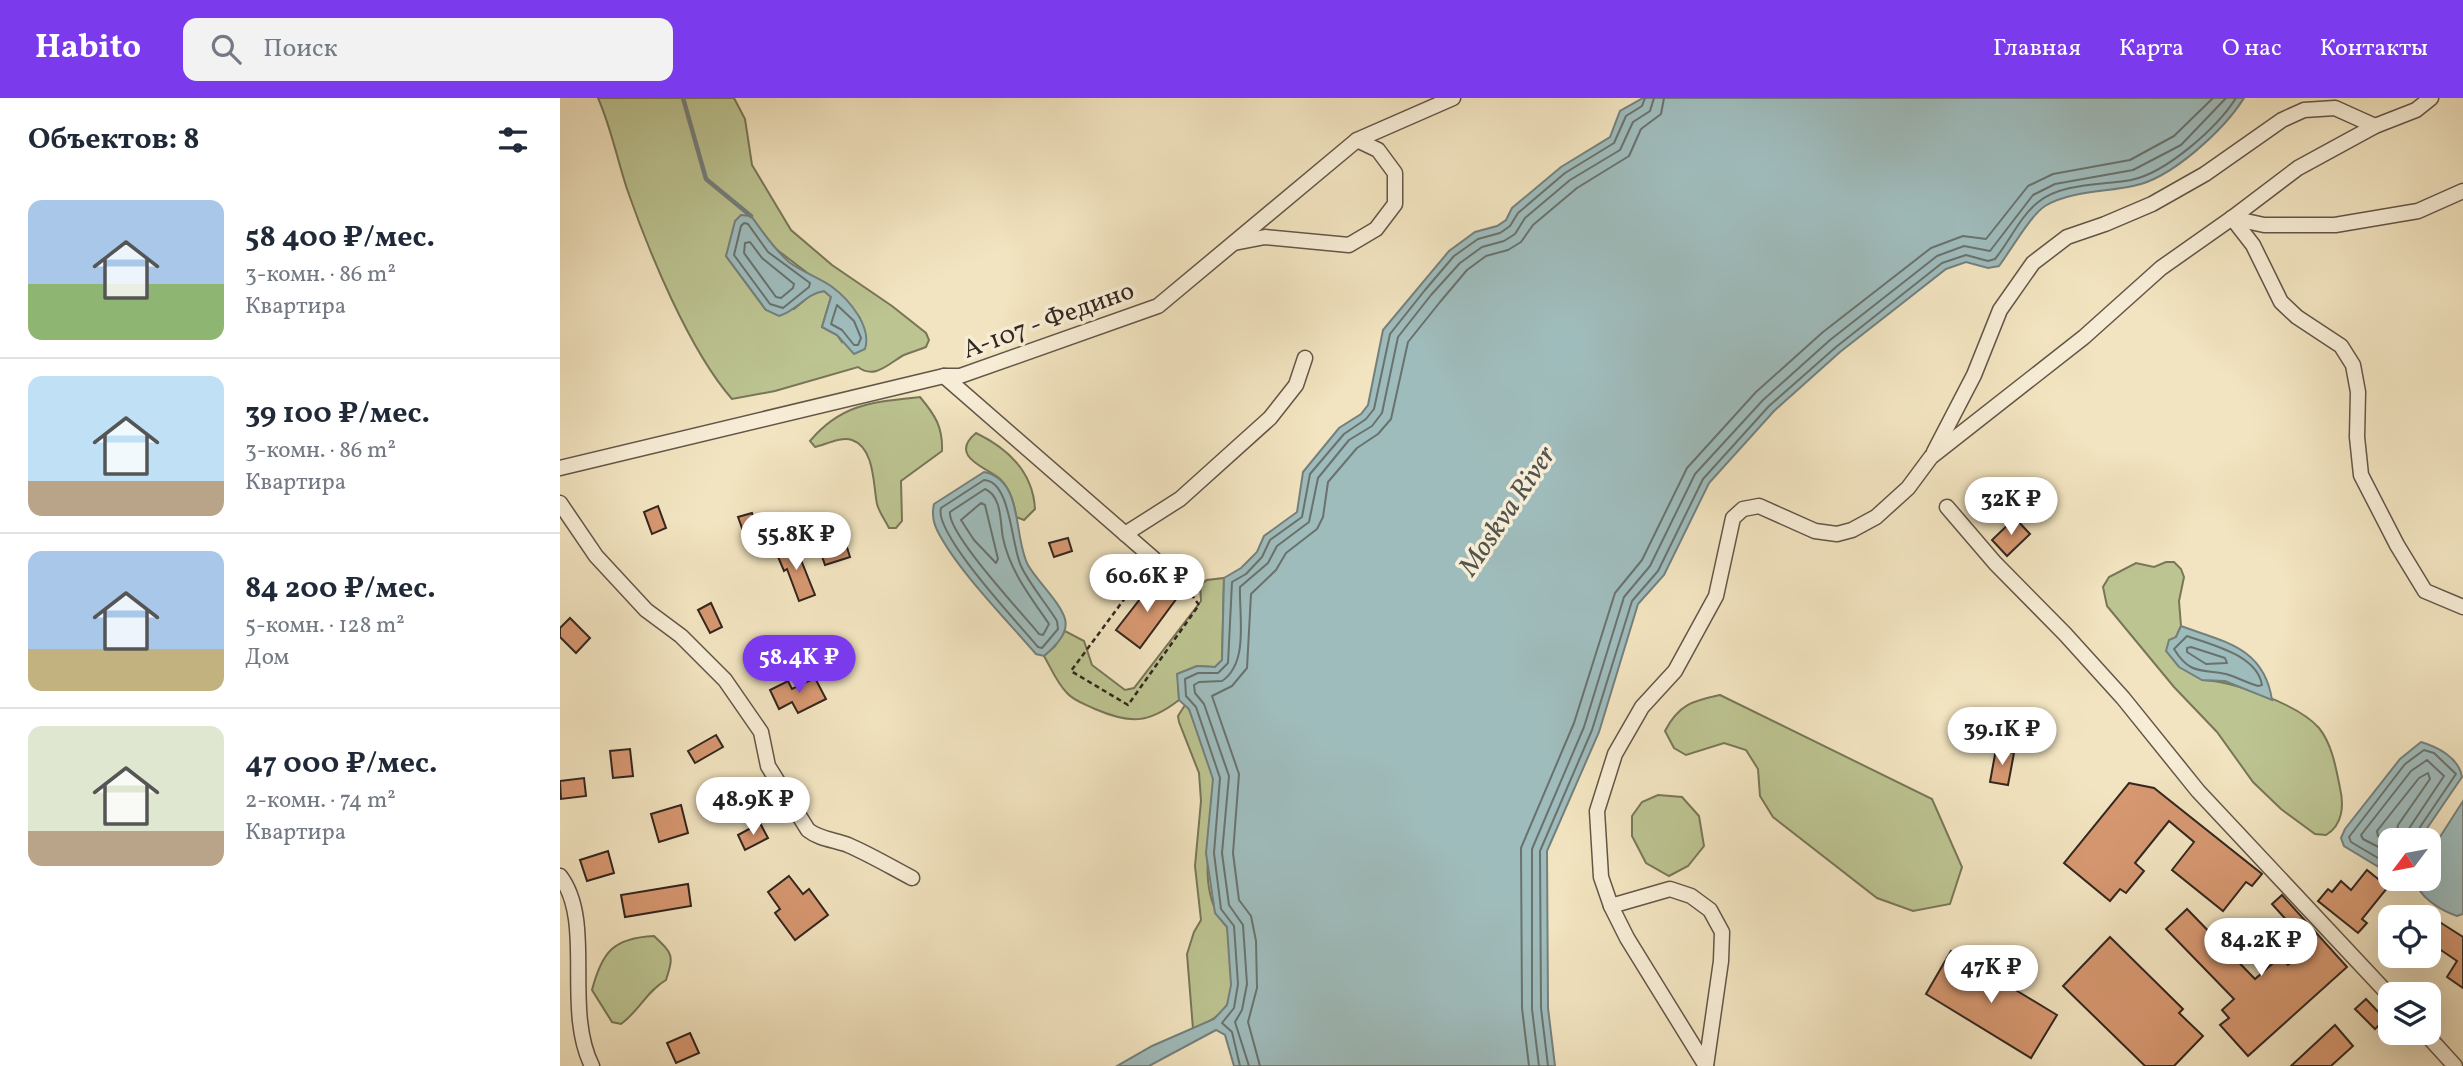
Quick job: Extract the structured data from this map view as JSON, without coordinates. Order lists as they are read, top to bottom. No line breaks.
{"streets":{"street":["А-107 - Федино"]},"water":["Moskva River"],"north":"bottom left","page":{"header":"Habito","search":"Поиск","nav":["Главная","Карта","О нас","Контакты"],"heading":"Объектов: 8","list":[{"name":"58 400 ₽/мес.","note":"3-комн. · 86 m² · Квартира"},{"name":"39 100 ₽/мес.","note":"3-комн. · 86 m² · Квартира"},{"name":"84 200 ₽/мес.","note":"5-комн. · 128 m² · Дом"},{"name":"47 000 ₽/мес.","note":"2-комн. · 74 m² · Квартира"}],"price":["32K ₽","55.8K ₽","60.6K ₽","58.4K ₽","39.1K ₽","48.9K ₽","84.2K ₽","47K ₽"]}}
